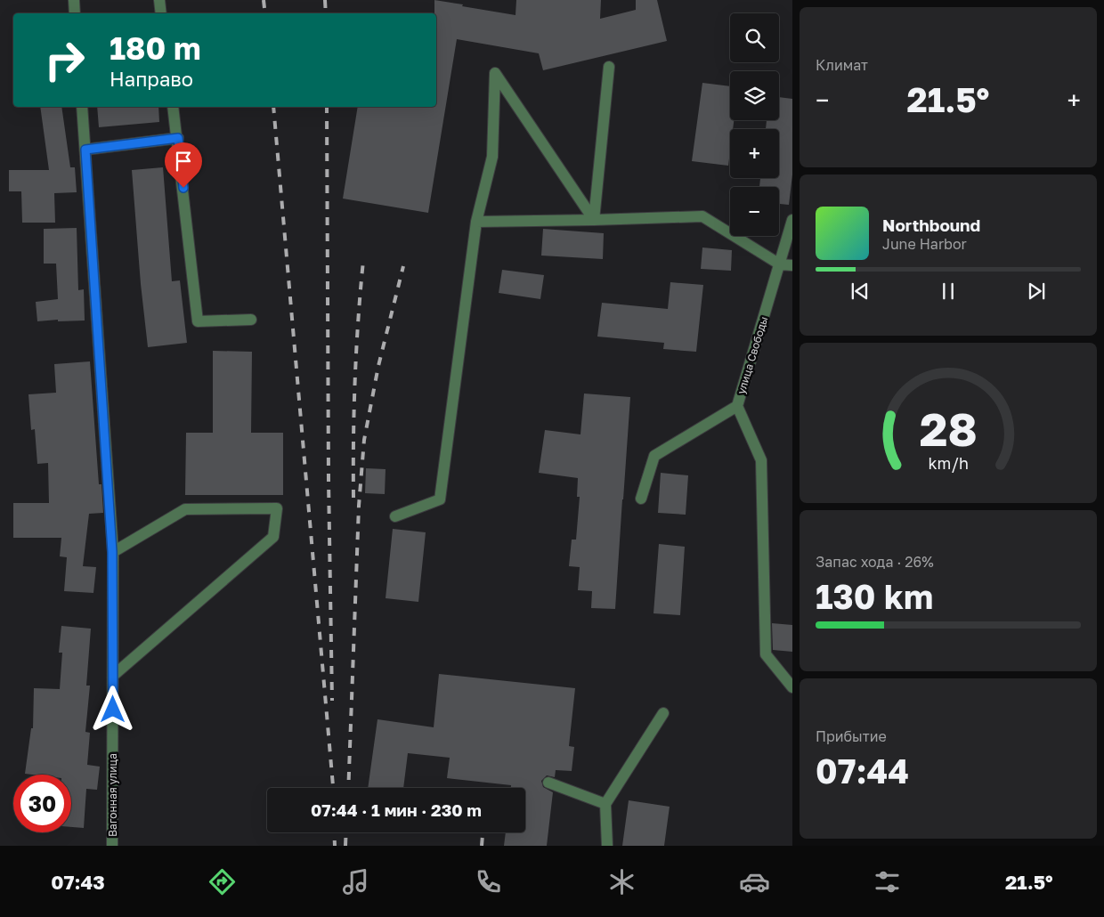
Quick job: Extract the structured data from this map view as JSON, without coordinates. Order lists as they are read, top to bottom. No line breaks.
{"streets":{"street":["улица Свободы","Вагонная улица"]},"page":{"tile":["Климат",["Запас хода · 26%","130 km"],["Прибытие","07:44"]],"map_buttons":["+","−"],"turn":["180 m","Направо"],"heat":["−","21.5°","+"],"song":["Northbound","June Harbor"],"limit":"30","trip":"07:44 · 1 мин · 230 m","tabs":["07:43","21.5°"],"gauge":["28","km/h"]}}
